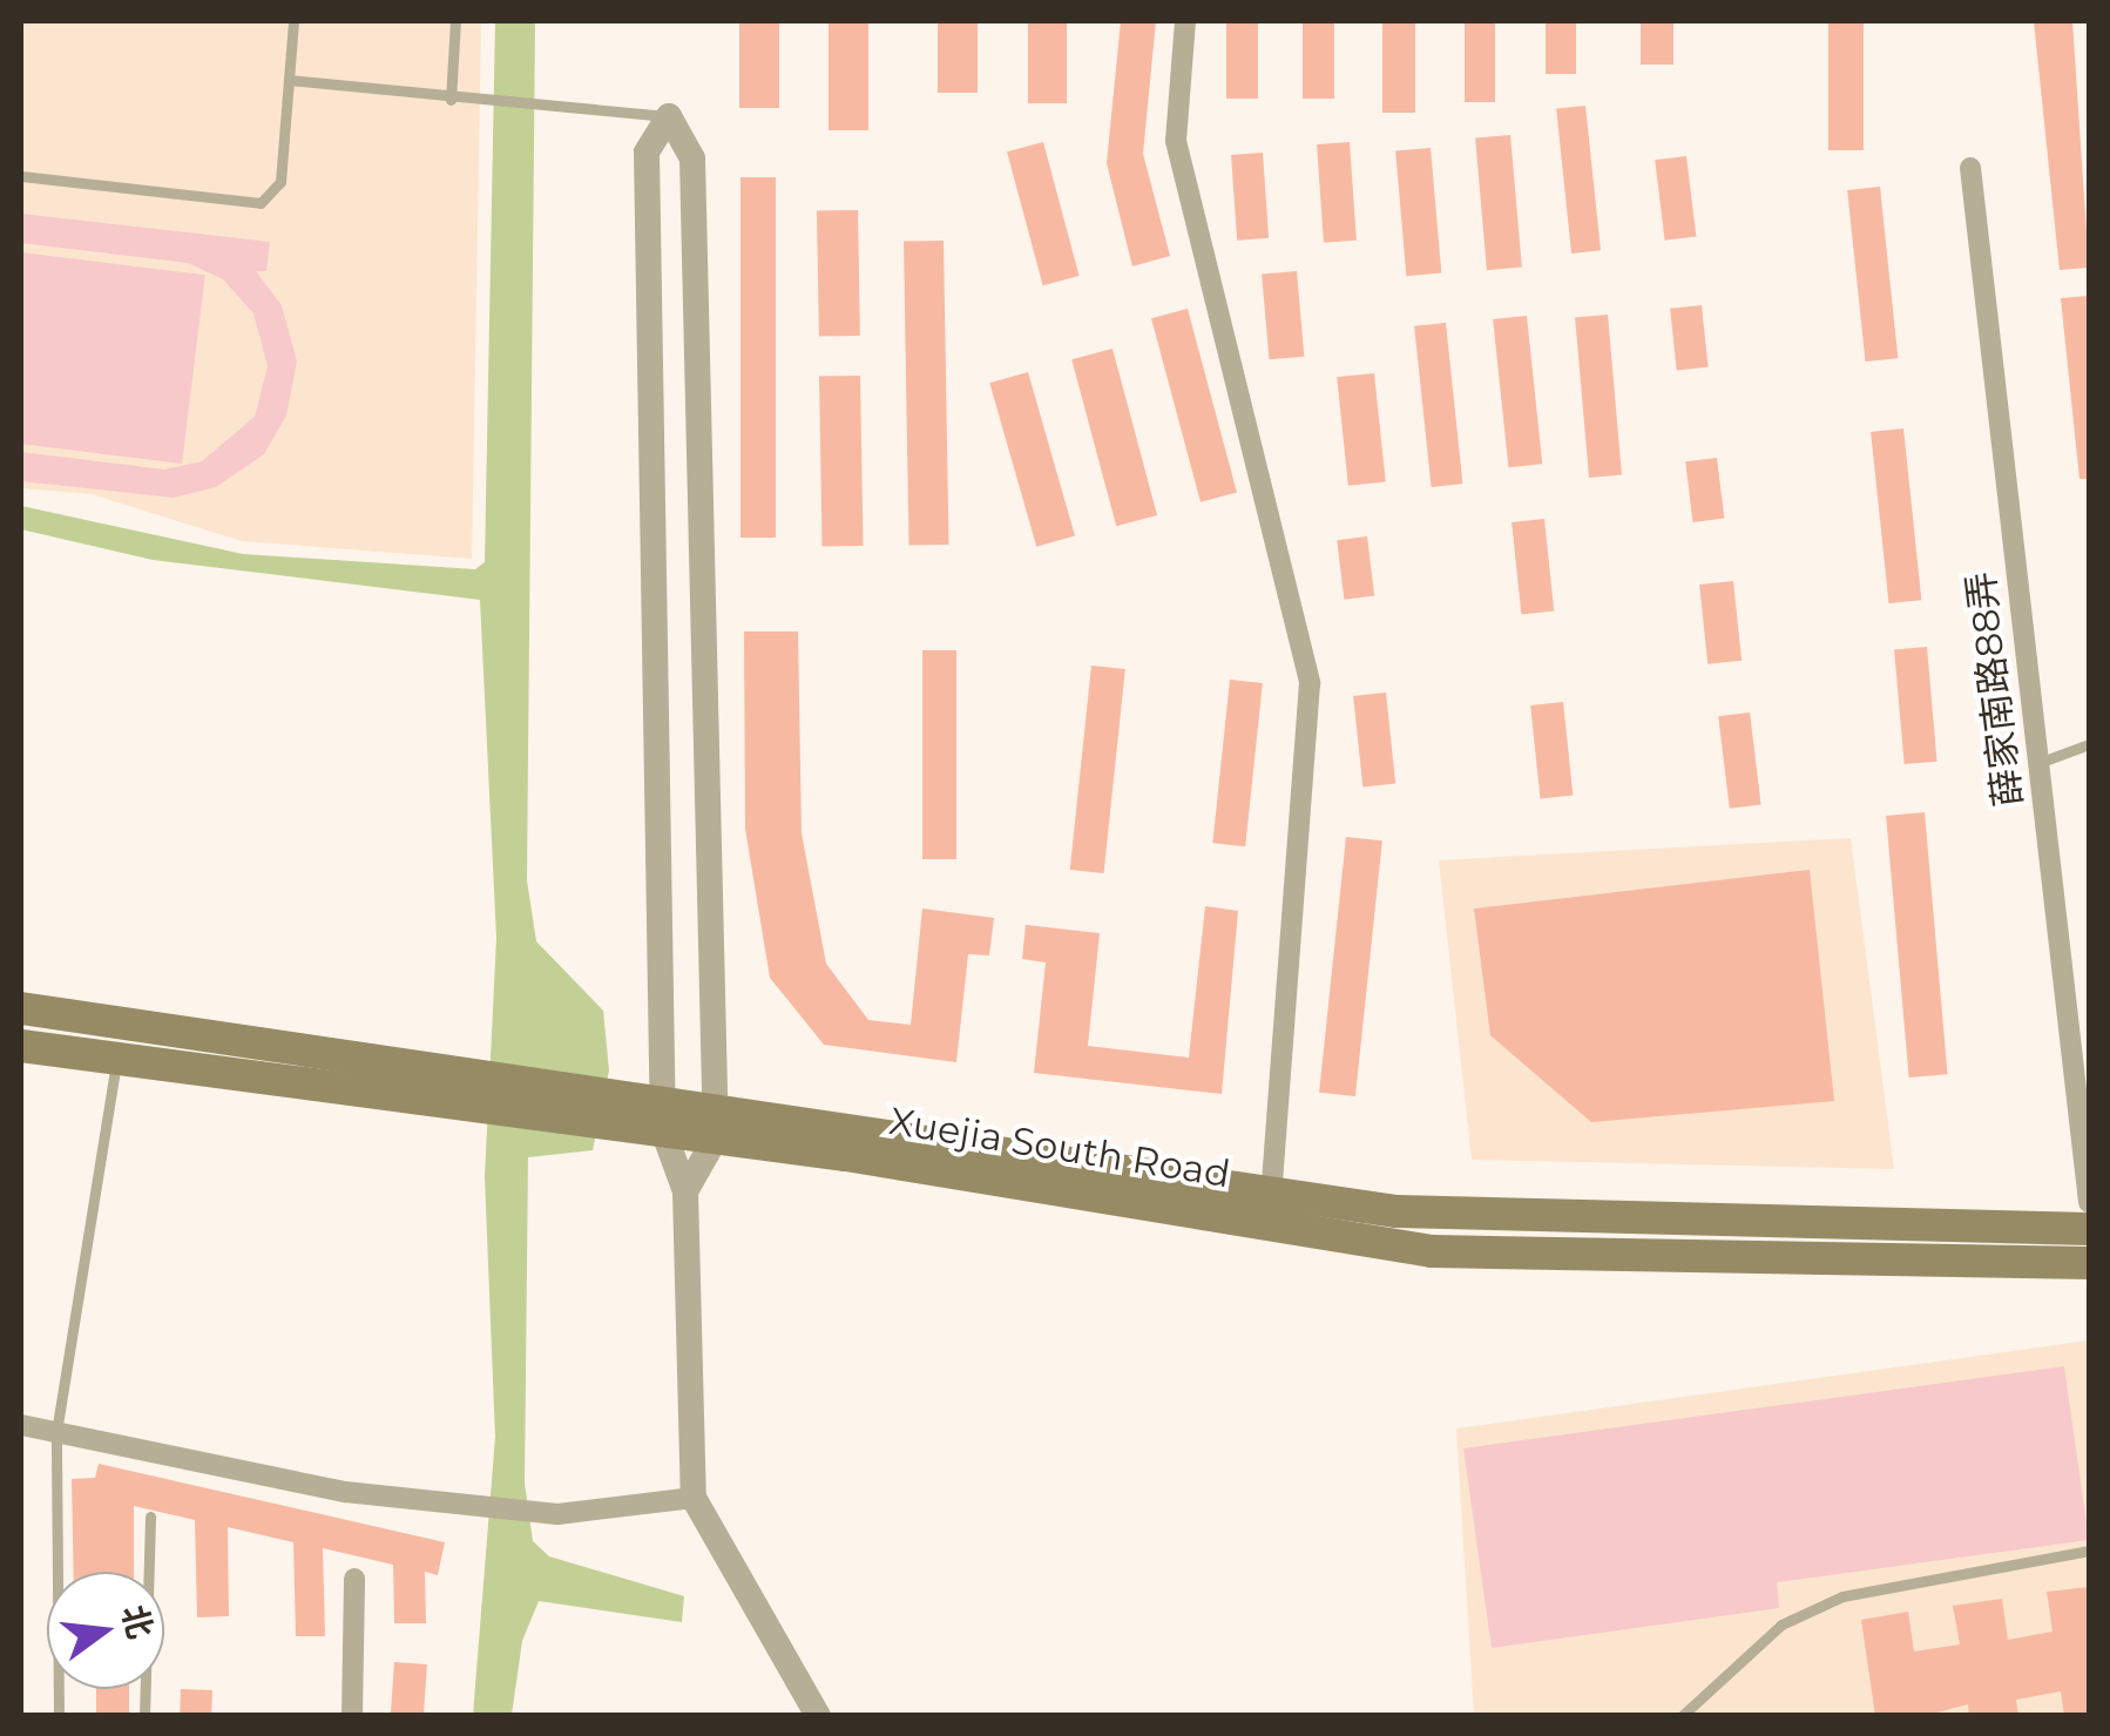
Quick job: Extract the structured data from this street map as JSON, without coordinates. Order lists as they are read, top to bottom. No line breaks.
{"streets":{"main road":["Xuejia South Road"],"street":["薛家南路88弄"]},"north":"right"}
